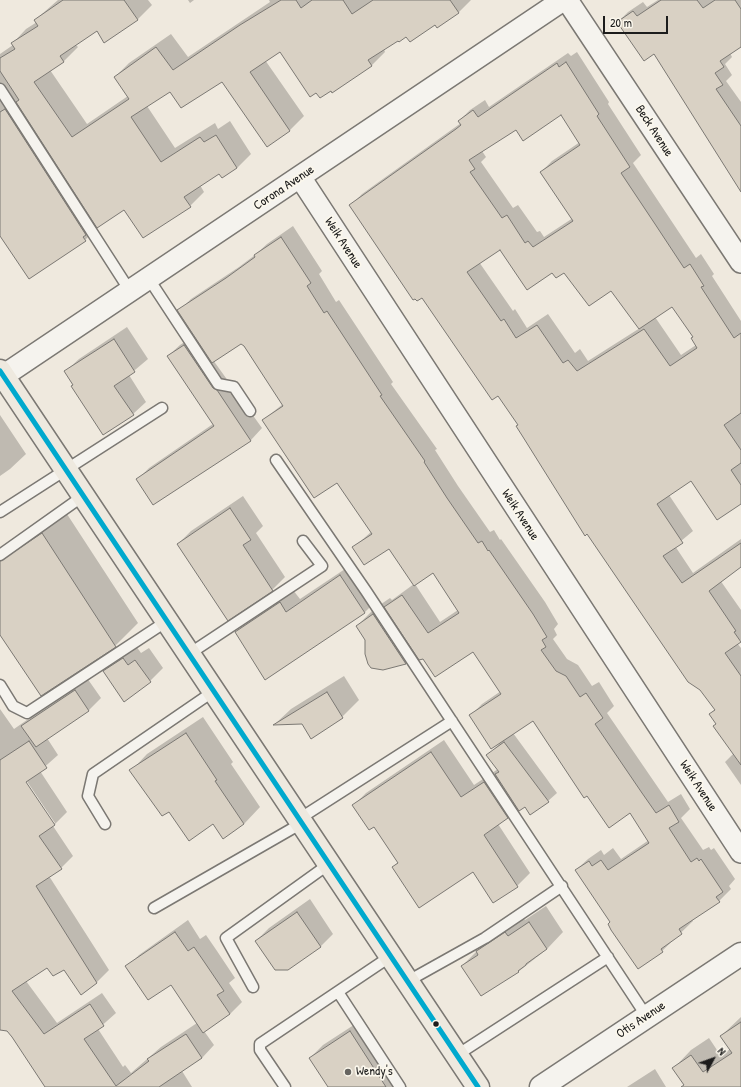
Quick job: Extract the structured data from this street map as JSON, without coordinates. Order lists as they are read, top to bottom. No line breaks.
{"streets":{"street":["Beck Avenue","Corona Avenue","Weik Avenue","Otis Avenue"]},"crossings":[["Corona Avenue","Weik Avenue"]],"places":["Wendy's"],"scale_bar":"20 m","north":"top right"}
